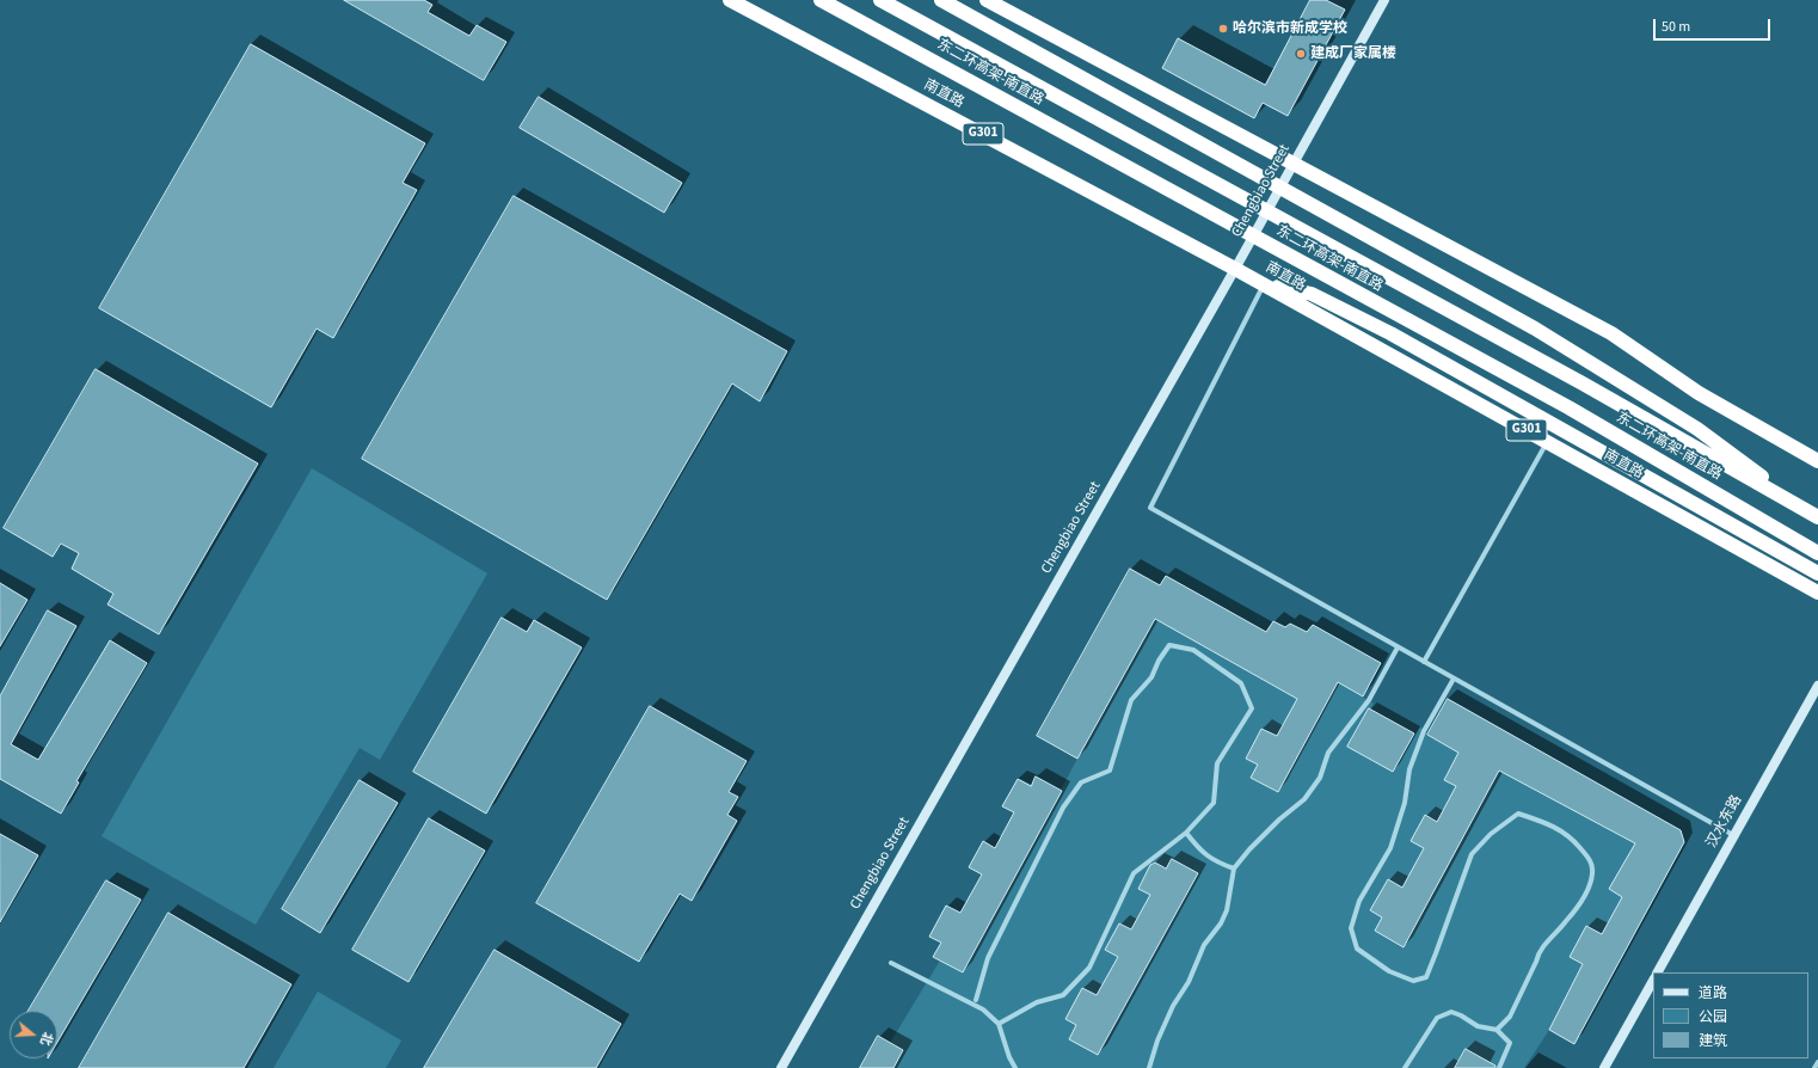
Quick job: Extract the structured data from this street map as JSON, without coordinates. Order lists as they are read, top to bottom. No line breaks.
{"streets":{"highway":["东二环高架-南直路","南直路","G301"],"street":["Chengbiao Street","汉水东路"]},"crossings":[["南直路","Chengbiao Street"]],"places":["哈尔滨市新成学校","建成厂家属楼"],"legend":["道路","公园","建筑"],"scale_bar":"50 m","north":"right"}
